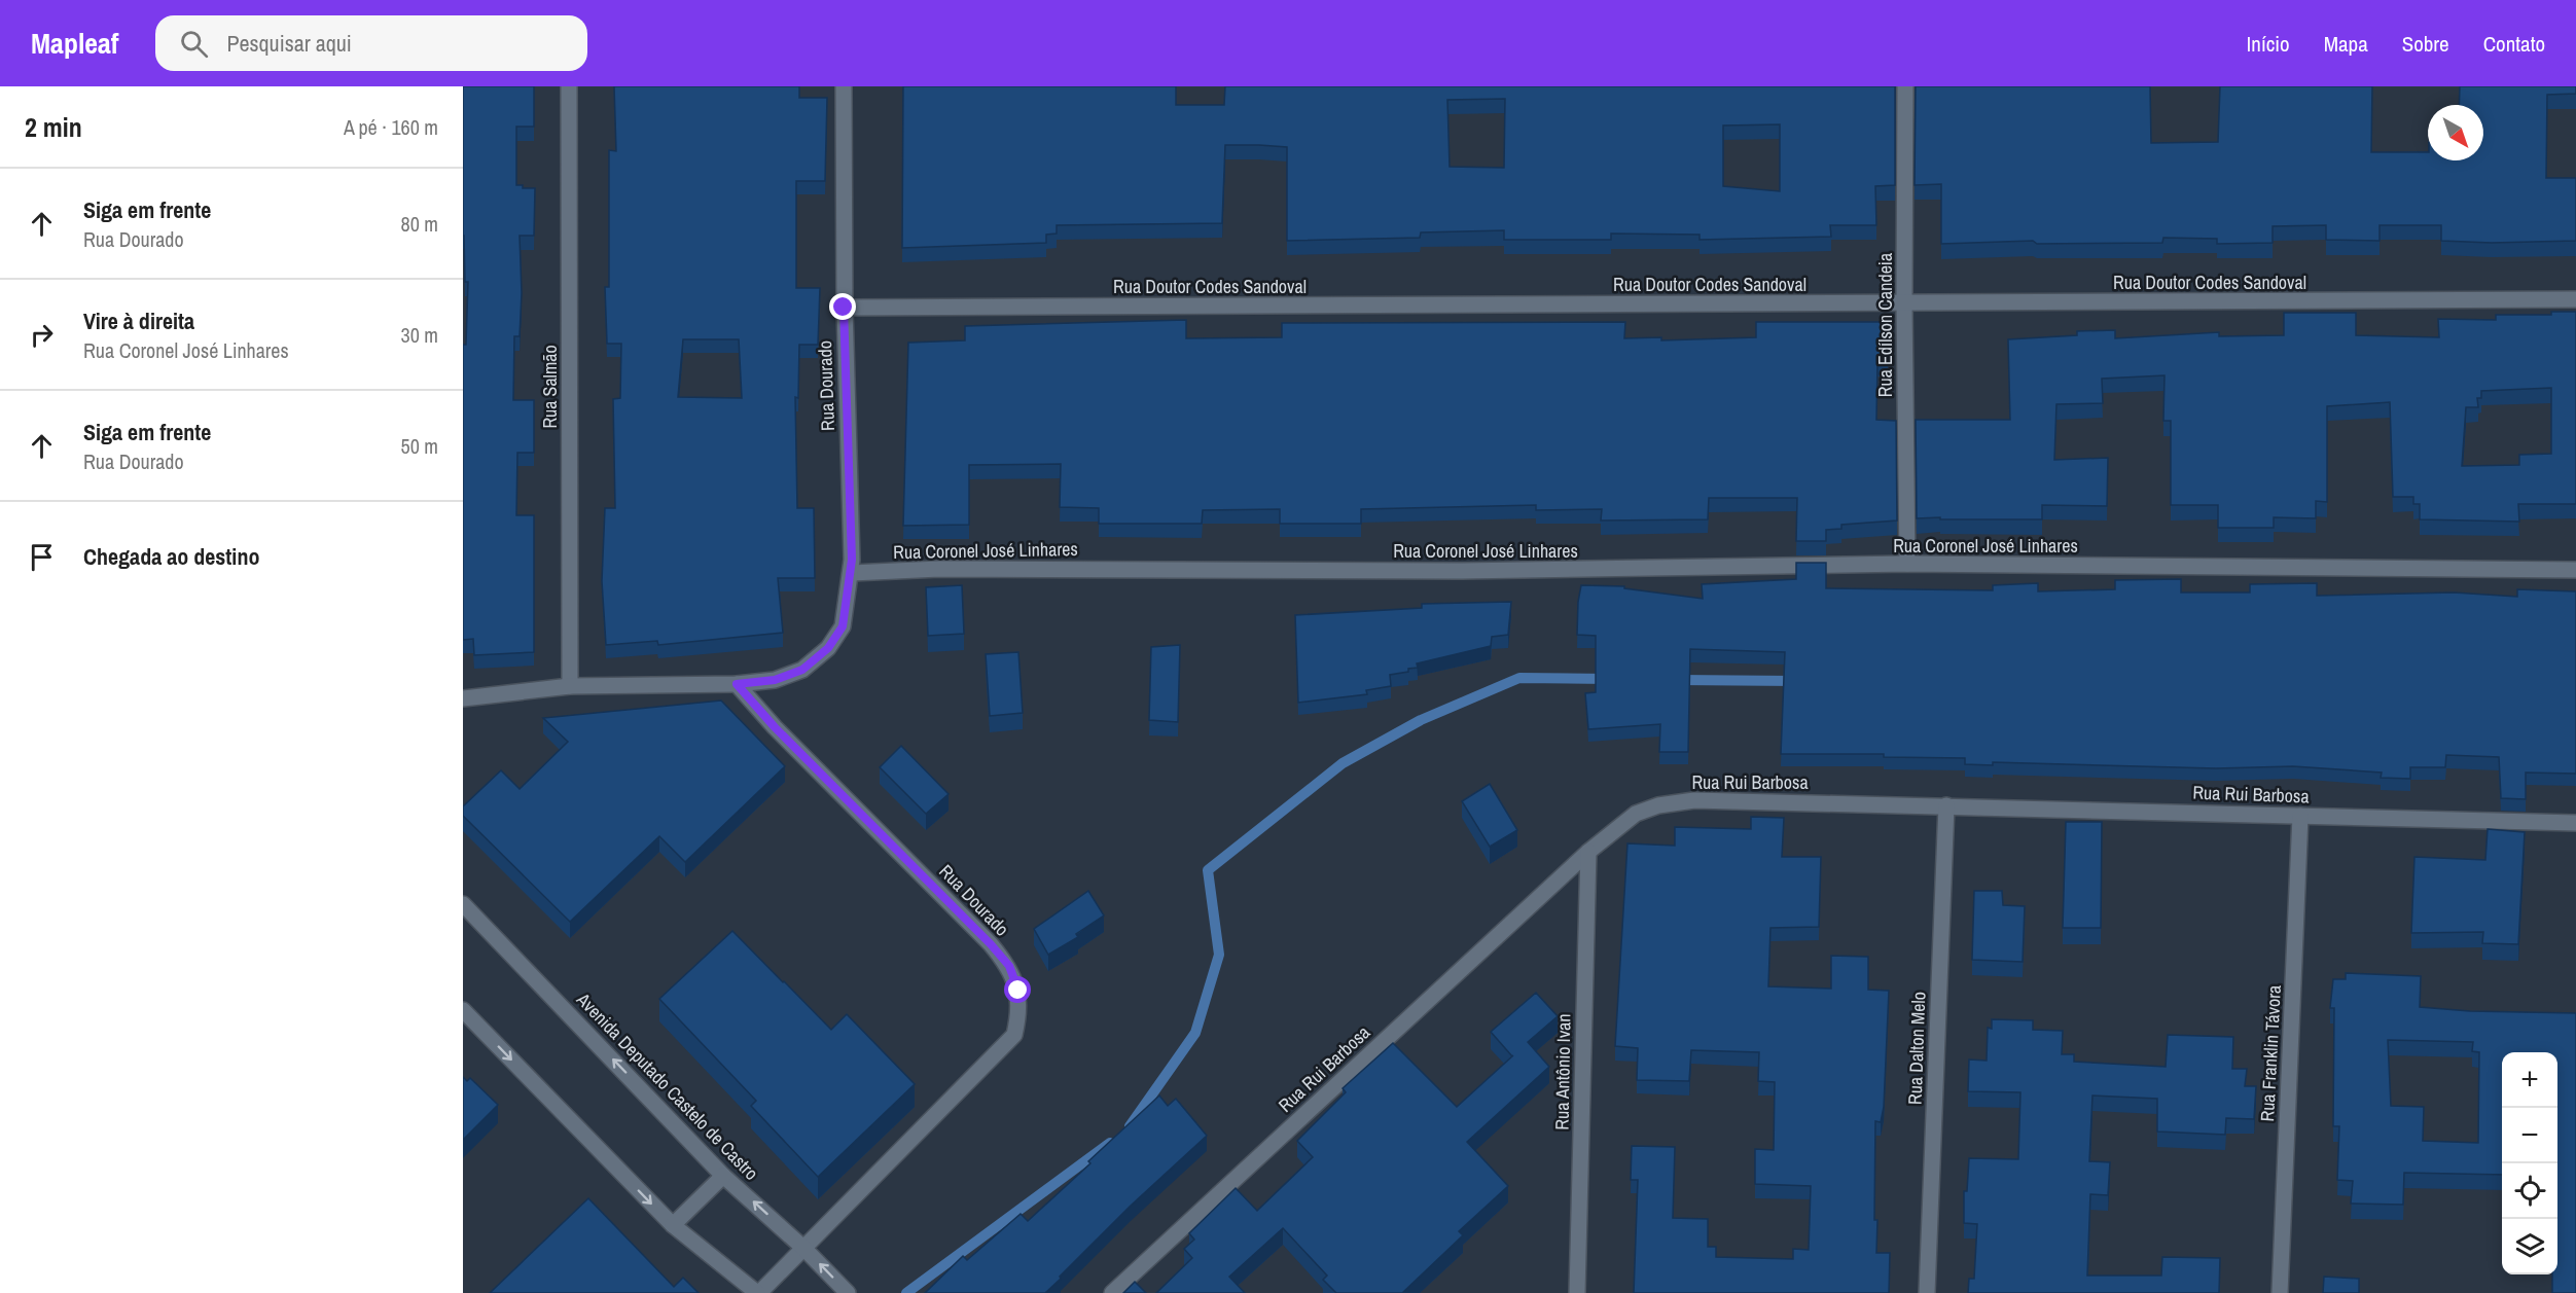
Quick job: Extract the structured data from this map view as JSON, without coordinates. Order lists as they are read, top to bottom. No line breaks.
{"streets":{"street":["Rua Doutor Codes Sandoval","Rua Edílson Candeia","Rua Dourado","Rua Salmão","Rua Coronel José Linhares","Rua Rui Barbosa","Rua Dalton Melo","Rua Franklin Távora","Rua Antônio Ivan","Avenida Deputado Castelo de Castro"]},"crossings":[["Rua Doutor Codes Sandoval","Rua Edílson Candeia"],["Rua Doutor Codes Sandoval","Rua Dourado"],["Rua Edílson Candeia","Rua Coronel José Linhares"],["Rua Dourado","Rua Coronel José Linhares"],["Rua Dourado","Avenida Deputado Castelo de Castro"],["Rua Rui Barbosa","Rua Dalton Melo"],["Rua Rui Barbosa","Rua Franklin Távora"],["Rua Rui Barbosa","Rua Antônio Ivan"]],"north":"bottom right","page":{"header":"Mapleaf","search":"Pesquisar aqui","nav":["Início","Mapa","Sobre","Contato"],"heading":["2 min","A pé · 160 m"],"list":[["Siga em frente","Rua Dourado","80 m"],["Vire à direita","Rua Coronel José Linhares","30 m"],["Siga em frente","Rua Dourado","50 m"],"Chegada ao destino"],"map_buttons":["+","−"]}}
